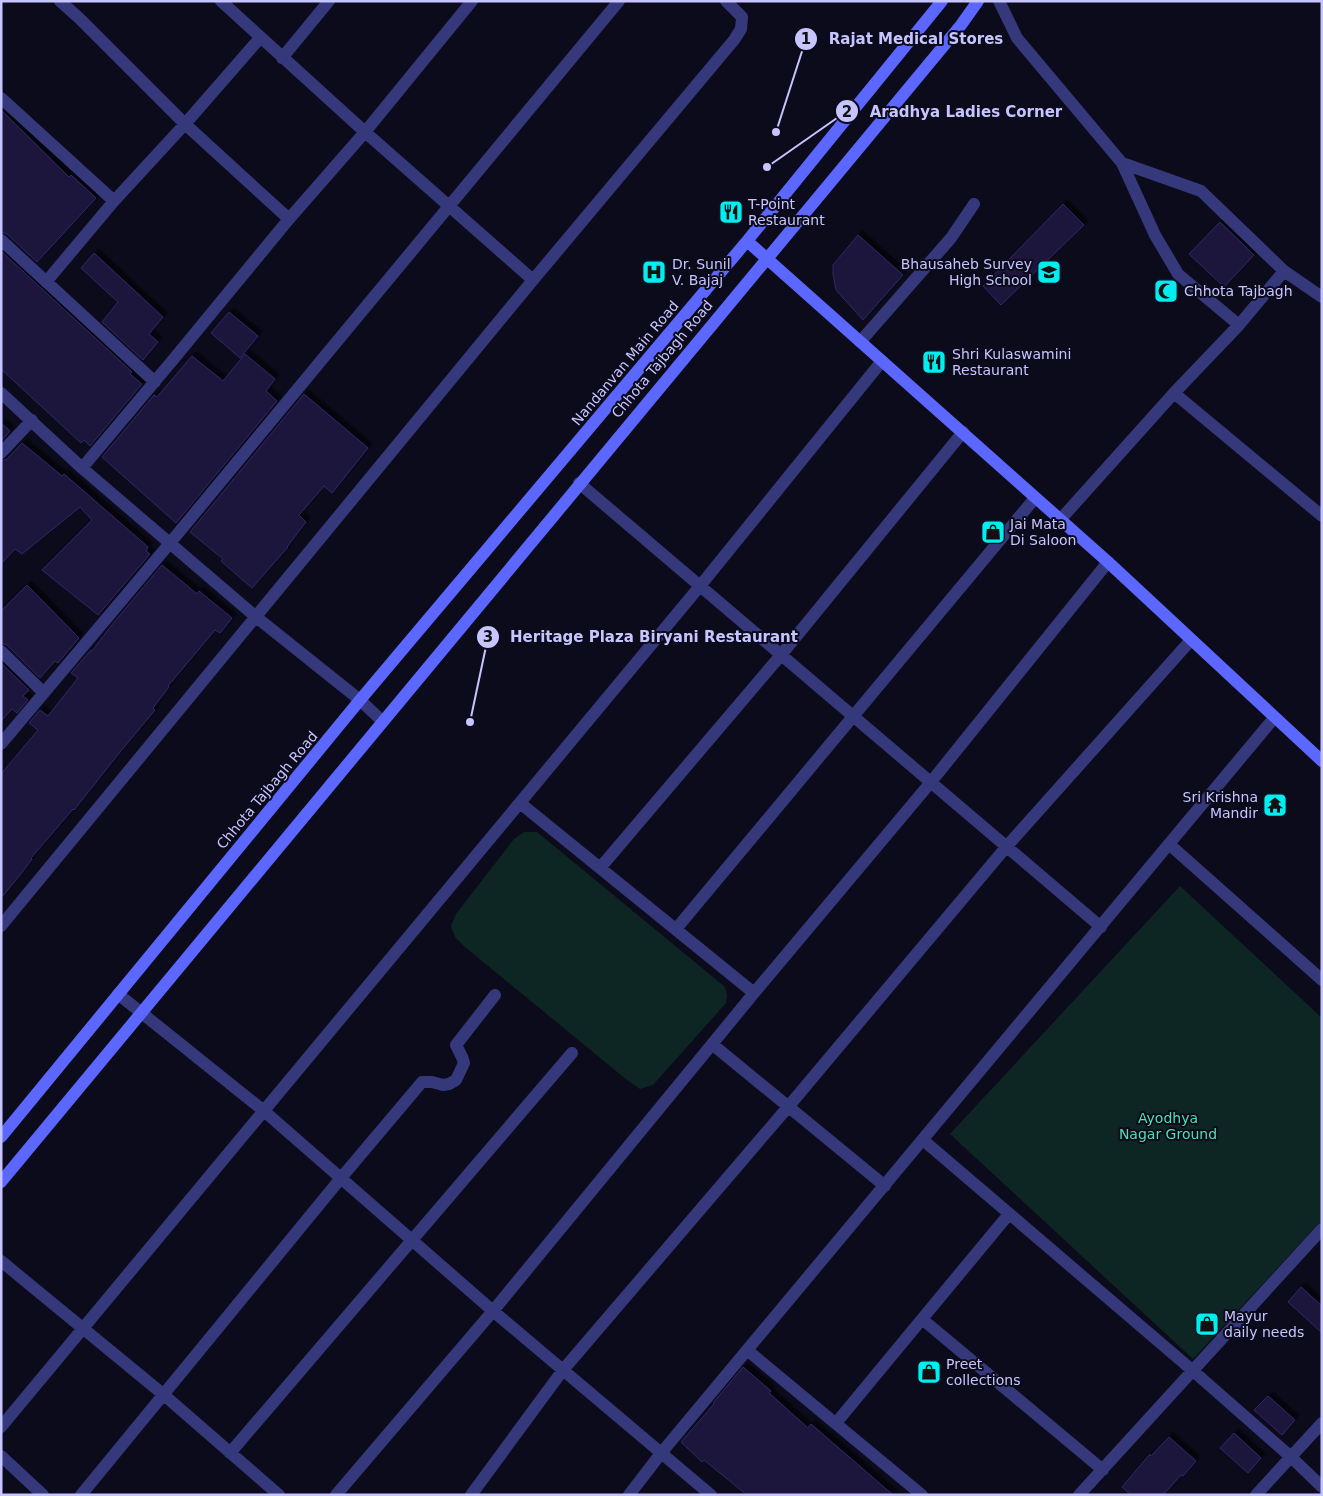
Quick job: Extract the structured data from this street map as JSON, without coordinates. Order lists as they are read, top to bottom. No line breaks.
{"streets":{"main road":["Chhota Tajbagh Road","Nandanvan Main Road"]},"crossings":[["Chhota Tajbagh Road","Nandanvan Main Road"]],"parks":["Ayodhya Nagar Ground"],"places":{"other":["Rajat Medical Stores","Aradhya Ladies Corner","Heritage Plaza Biryani Restaurant"],"restaurant":["T-Point Restaurant","Shri Kulaswamini Restaurant"],"hospital":["Dr. Sunil V. Bajaj"],"school or university":["Bhausaheb Survey High School"],"mosque":["Chhota Tajbagh"],"shop":["Jai Mata Di Saloon","Mayur daily needs","Preet collections"],"temple":["Sri Krishna Mandir"]}}
